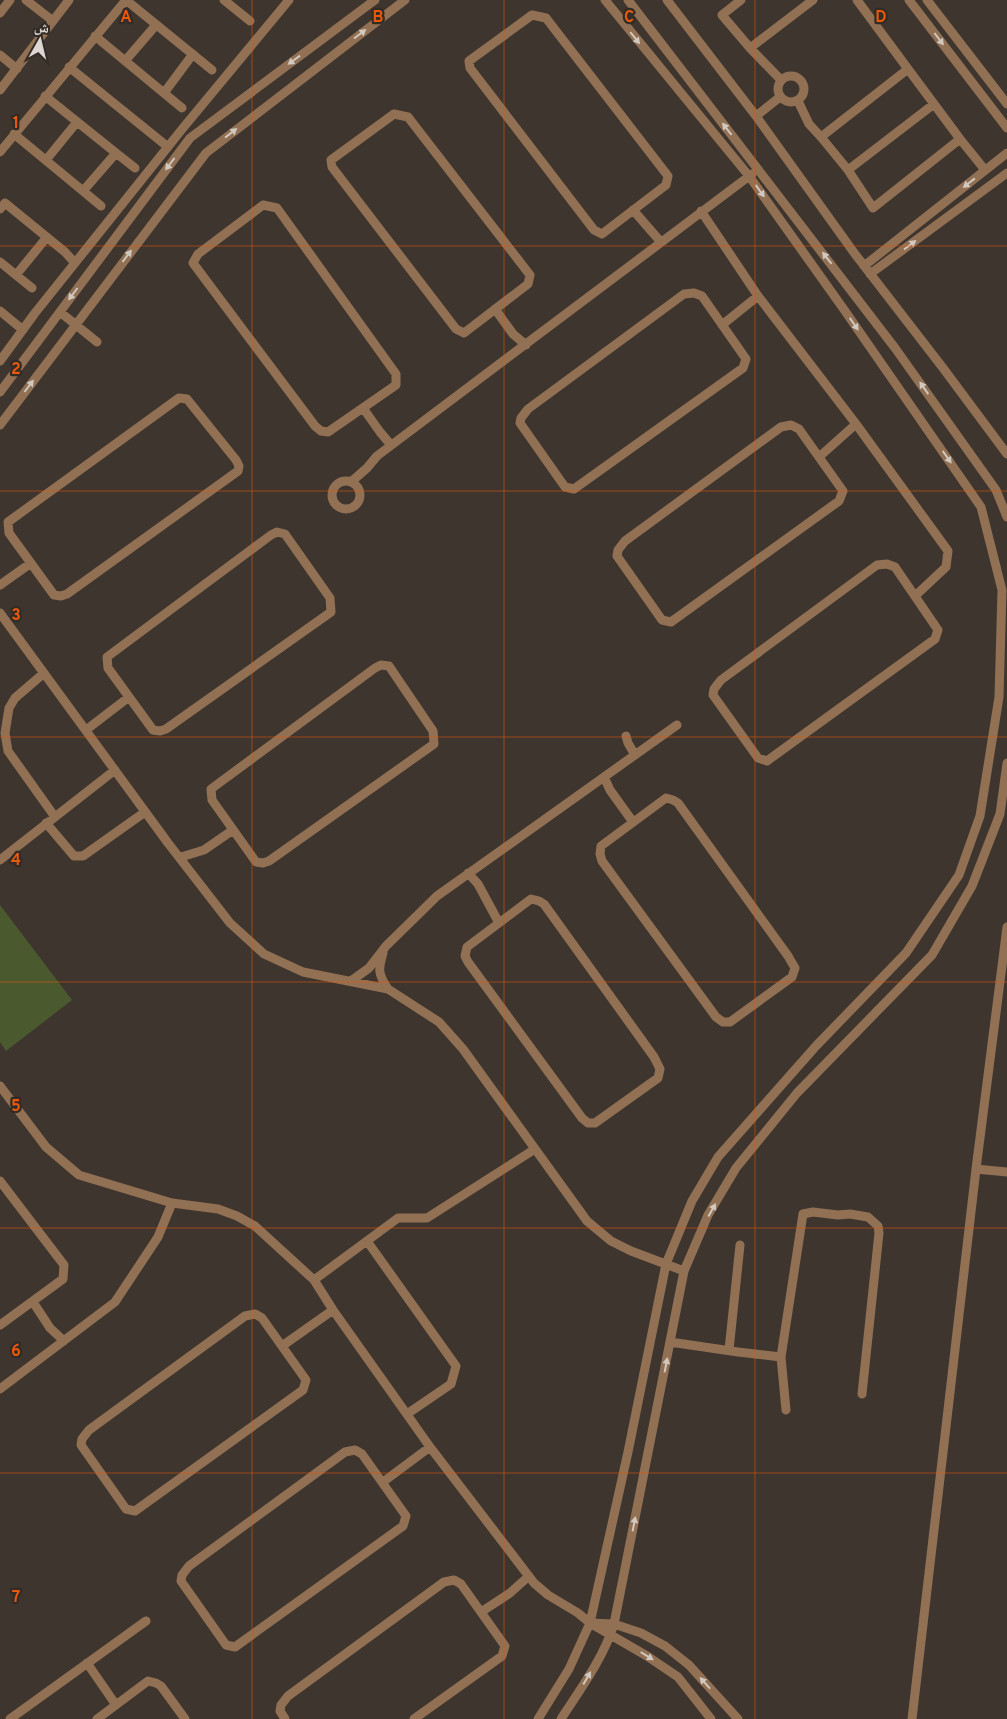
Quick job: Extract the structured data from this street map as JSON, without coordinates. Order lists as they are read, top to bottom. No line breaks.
{"north":"top","grid":{"columns":["A","B","C","D"],"rows":["1","2","3","4","5","6","7"]}}
